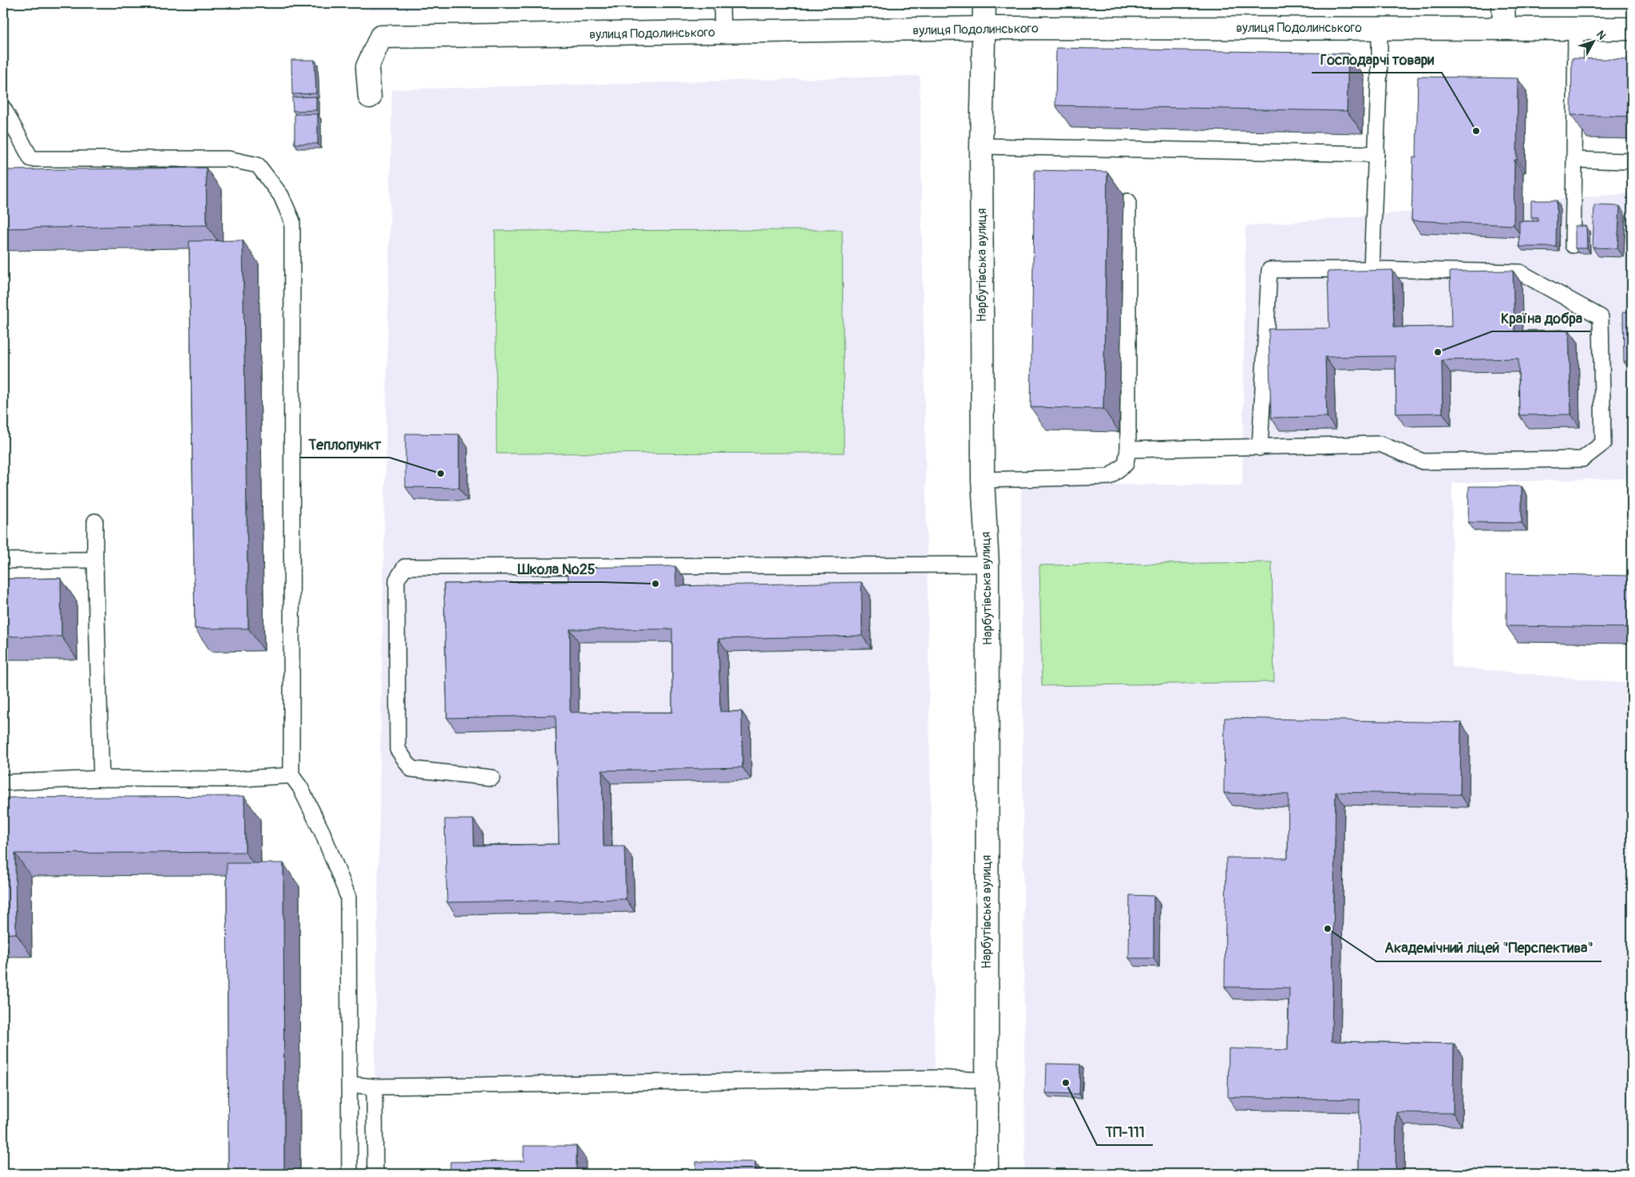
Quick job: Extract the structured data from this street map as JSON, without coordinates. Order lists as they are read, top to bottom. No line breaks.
{"streets":{"street":["вулиця Подолинського","Нарбутівська вулиця"]},"crossings":[["вулиця Подолинського","Нарбутівська вулиця"]],"places":["Господарчі товари","Країна добра","Теплопункт","Школа №25","Академічний ліцей \"Перспектива\"","ТП-111"],"north":"top right"}
